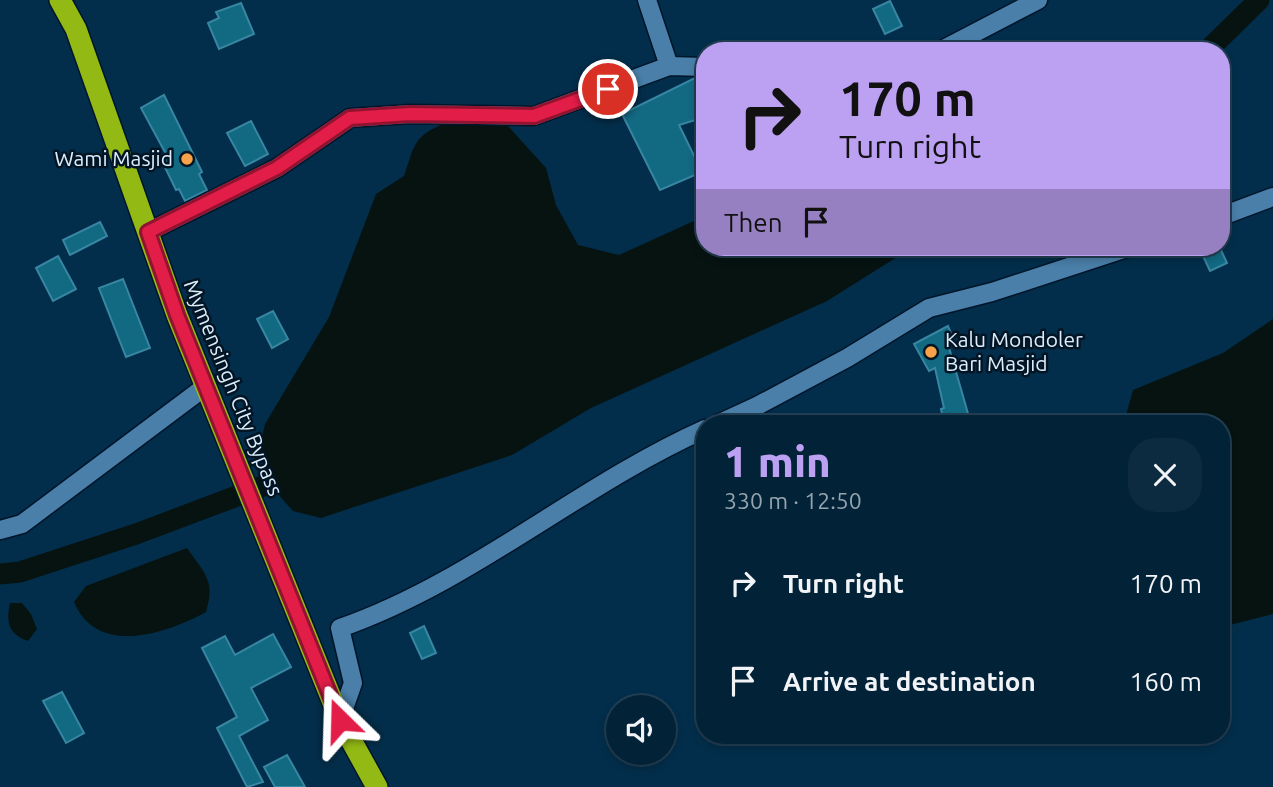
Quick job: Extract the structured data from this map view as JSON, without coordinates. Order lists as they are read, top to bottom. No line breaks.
{"streets":{"highway":["Mymensingh City Bypass"]},"places":["Wami Masjid","Kalu Mondoler Bari Masjid"],"page":{"turn":["170 m","Turn right"],"then":"Then","heading":["1 min","330 m · 12:50"],"list":[{"name":"Turn right","value":"170 m"},{"name":"Arrive at destination","value":"160 m"}]}}
